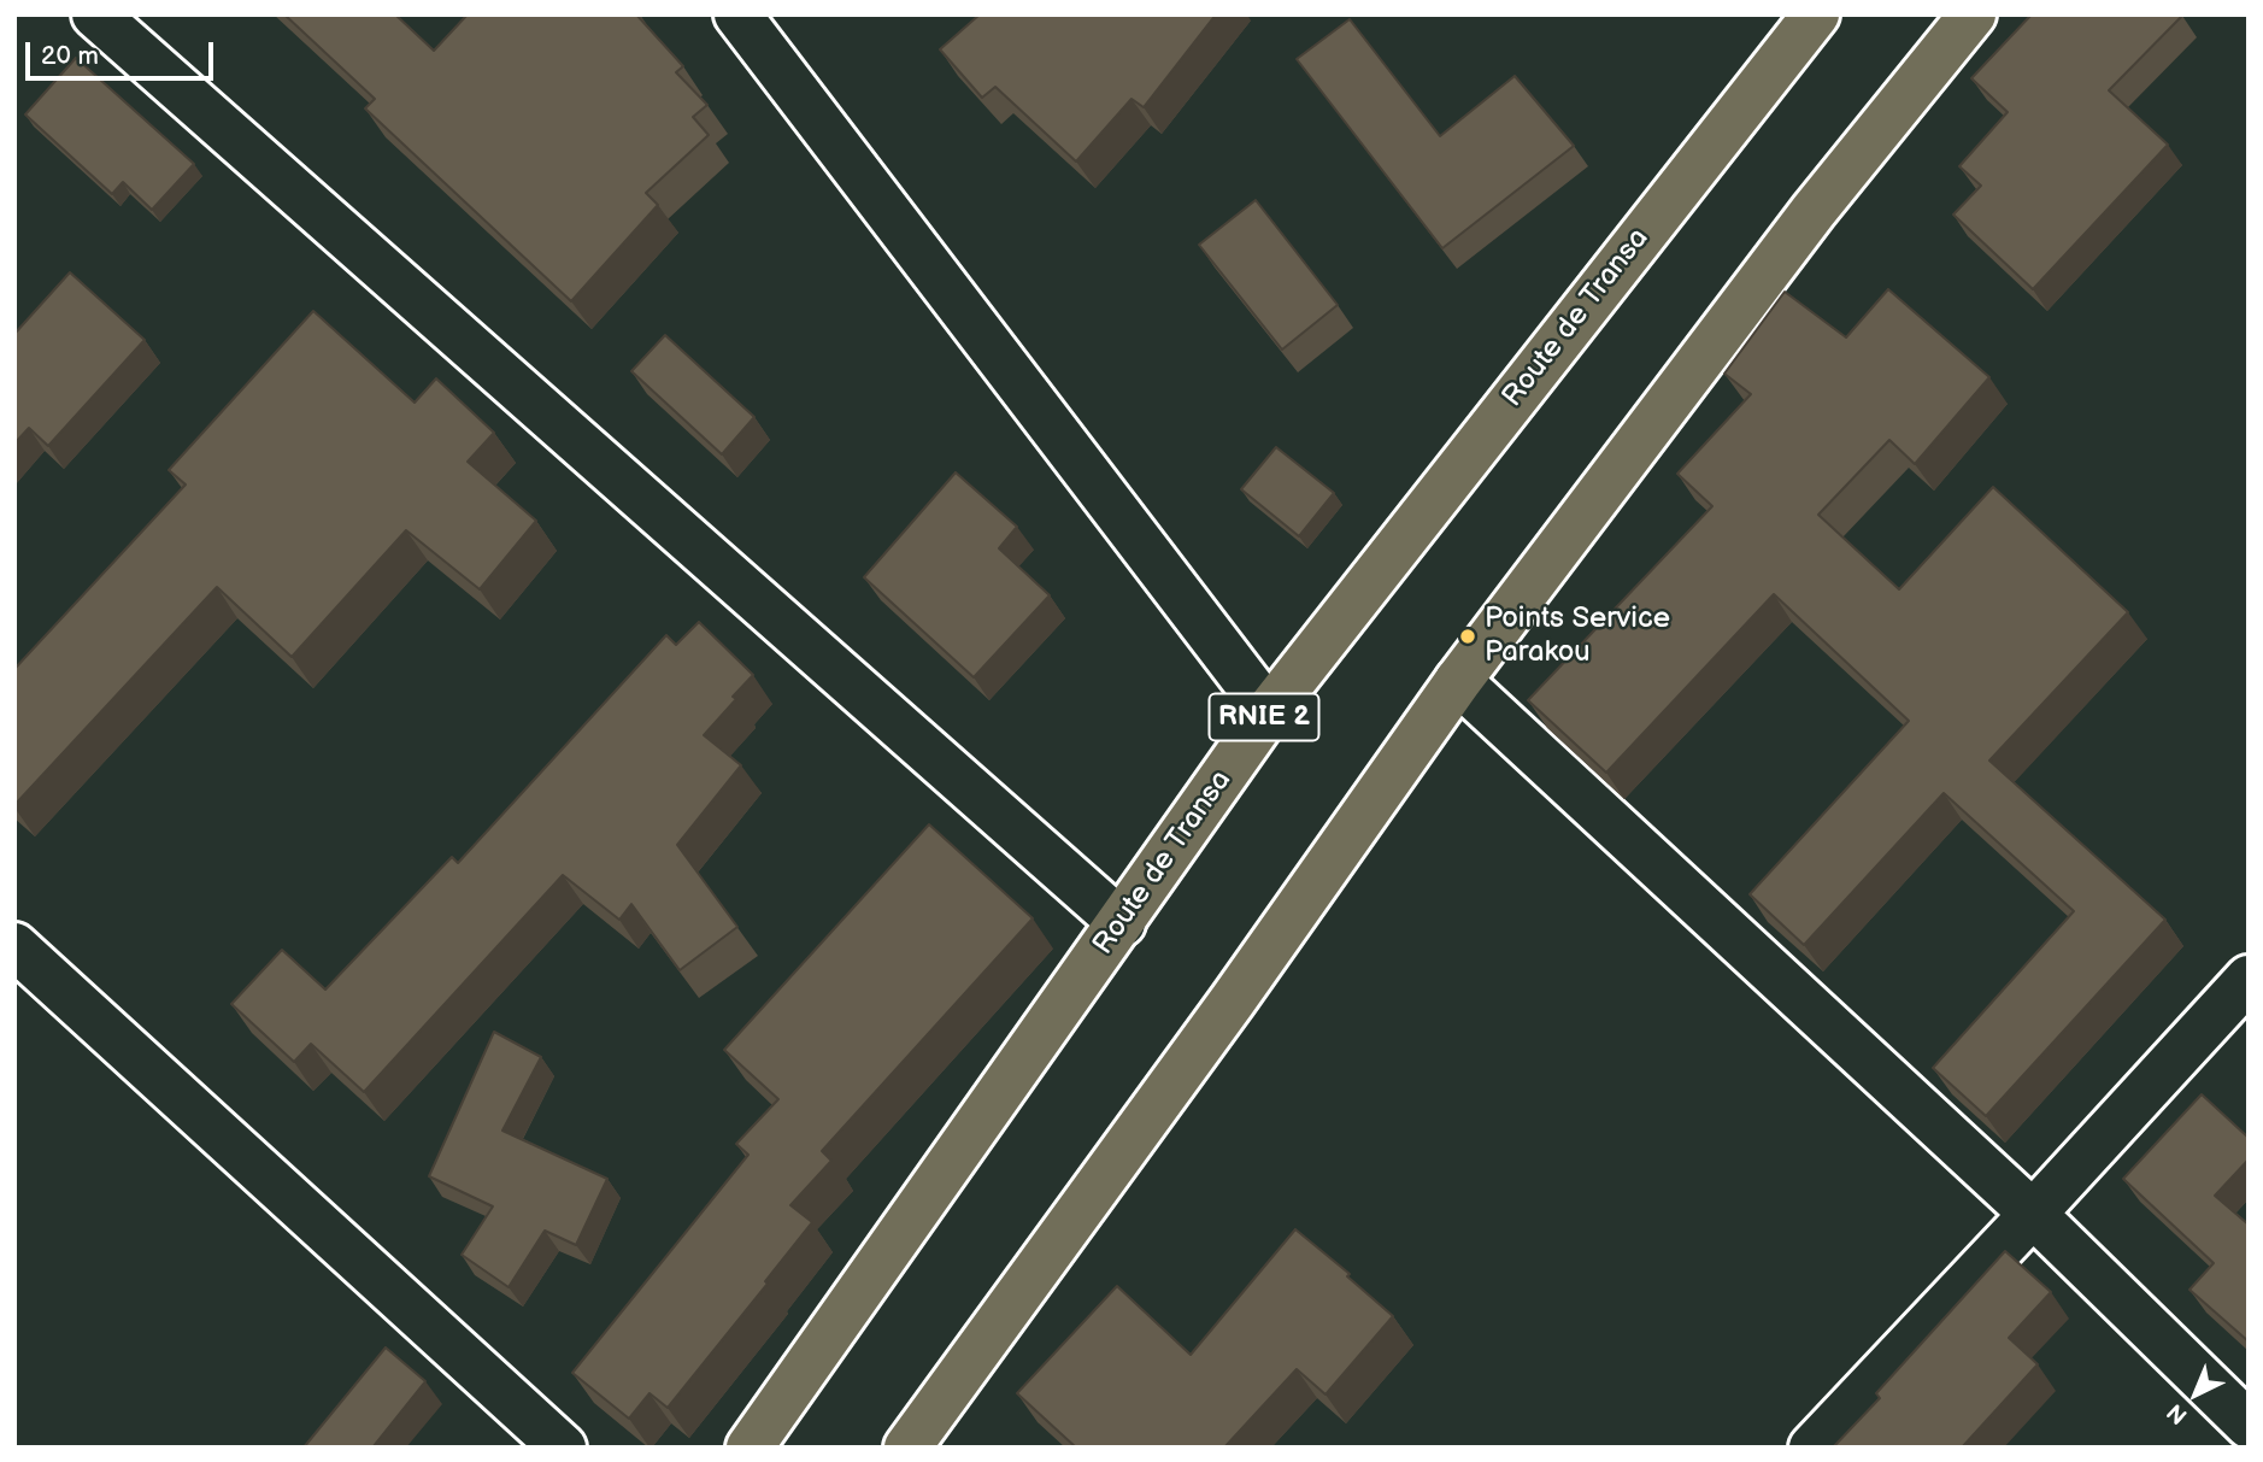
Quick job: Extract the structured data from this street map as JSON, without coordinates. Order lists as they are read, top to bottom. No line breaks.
{"streets":{"main road":["Route de Transa","RNIE 2"]},"places":["Points Service Parakou"],"scale_bar":"20 m","north":"bottom left"}
